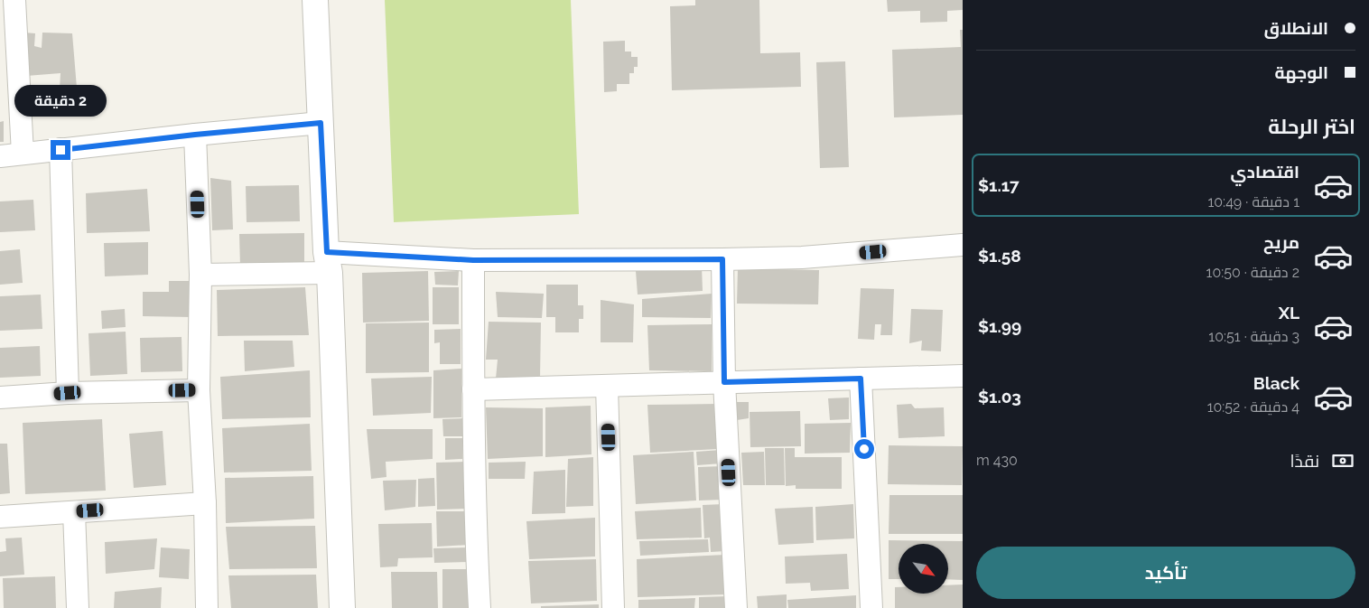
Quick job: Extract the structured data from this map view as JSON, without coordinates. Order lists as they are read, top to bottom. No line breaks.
{"north":"bottom right","page":{"banner":["الانطلاق","الوجهة"],"bubble":"2 دقيقة","heading":"اختر الرحلة","list":[{"name":"اقتصادي","note":"1 دقيقة · 10:49","value":"$1.17"},{"name":"مريح","note":"2 دقيقة · 10:50","value":"$1.58"},{"name":"XL","note":"3 دقيقة · 10:51","value":"$1.99"},{"name":"Black","note":"4 دقيقة · 10:52","value":"$1.03"}],"pay":["نقدًا","430 m"],"buttons":"تأكيد"}}
